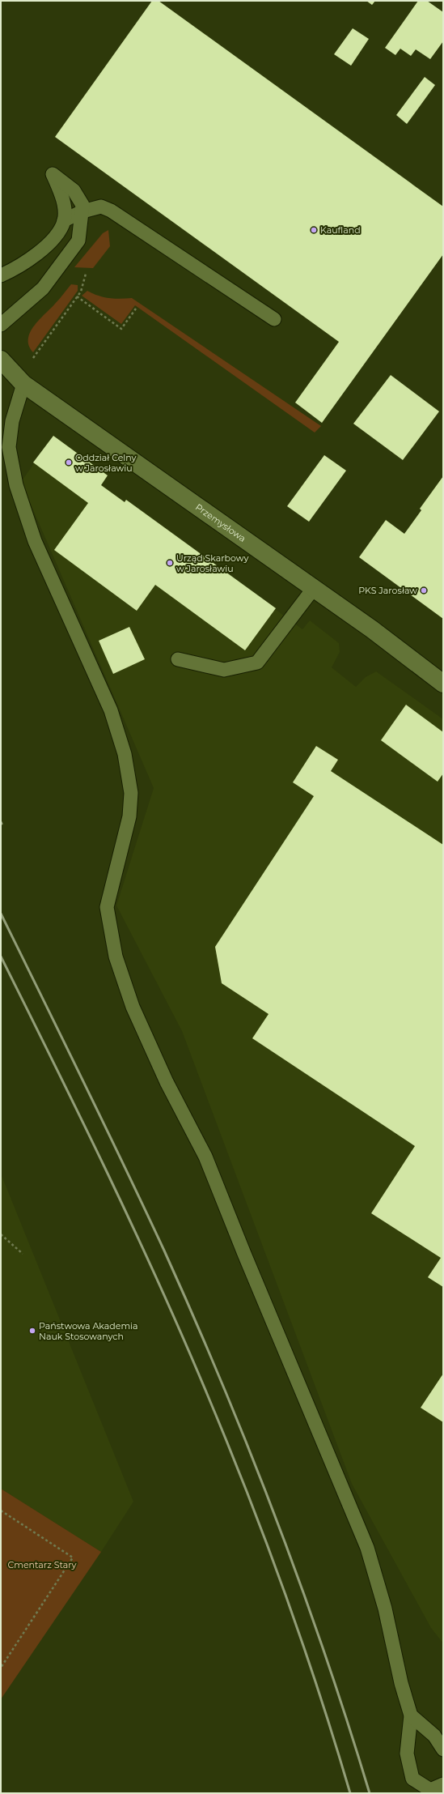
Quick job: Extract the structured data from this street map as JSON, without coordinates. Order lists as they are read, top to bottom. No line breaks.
{"streets":{"street":["Przemysłowa"]},"parks":["Cmentarz Stary"],"places":["Kaufland","Oddział Celny w Jarosławiu","Urząd Skarbowy w Jarosławiu","PKS Jarosław","Państwowa Akademia Nauk Stosowanych"]}
